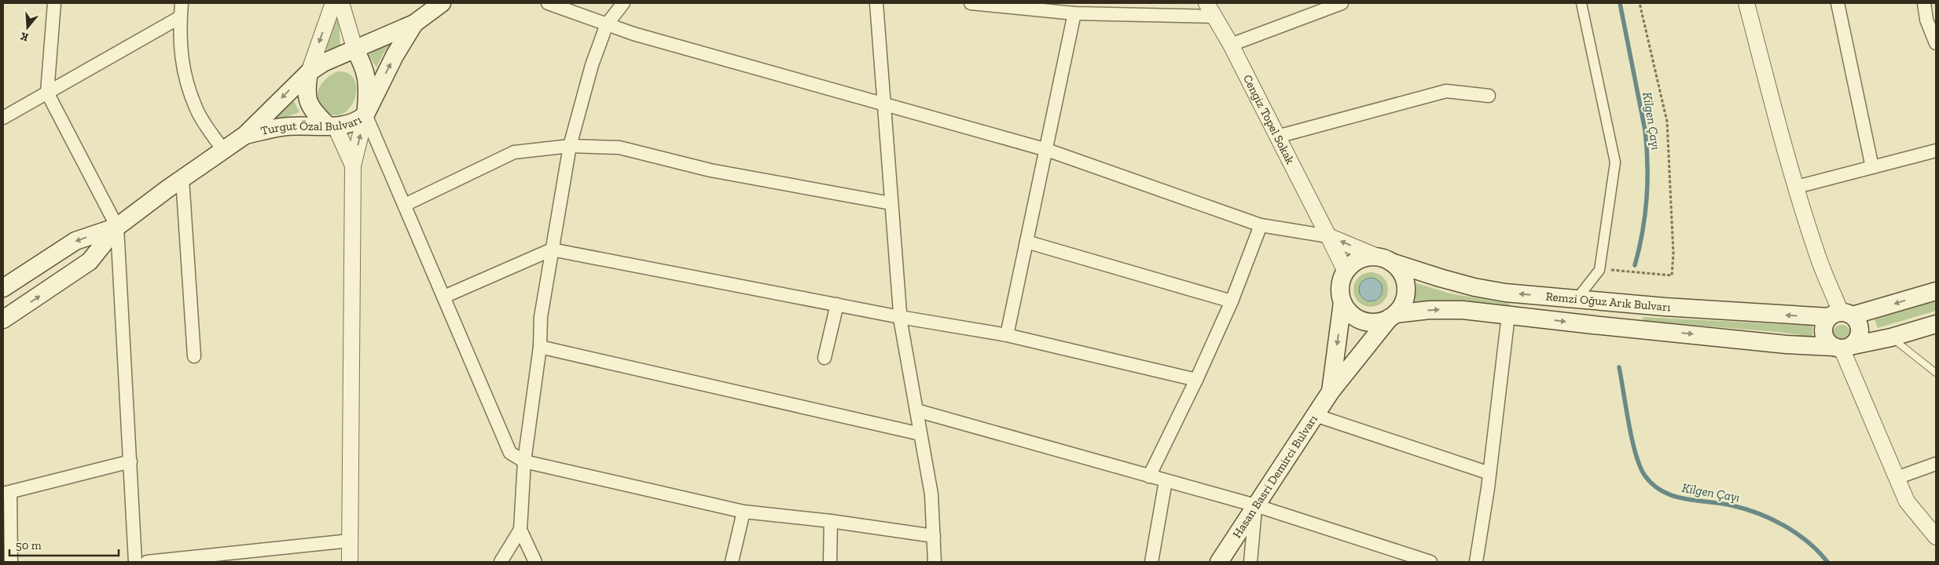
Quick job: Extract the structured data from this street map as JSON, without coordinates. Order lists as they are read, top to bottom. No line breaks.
{"streets":{"main road":["Turgut Özal Bulvarı","Remzi Oğuz Arık Bulvarı","Hasan Basri Demirci Bulvarı"],"street":["Cengiz Topel Sokak"]},"crossings":[["Cengiz Topel Sokak","Remzi Oğuz Arık Bulvarı"],["Cengiz Topel Sokak","Hasan Basri Demirci Bulvarı"],["Remzi Oğuz Arık Bulvarı","Hasan Basri Demirci Bulvarı"]],"water":["Kilgen Çayı"],"scale_bar":"50 m","north":"bottom"}
